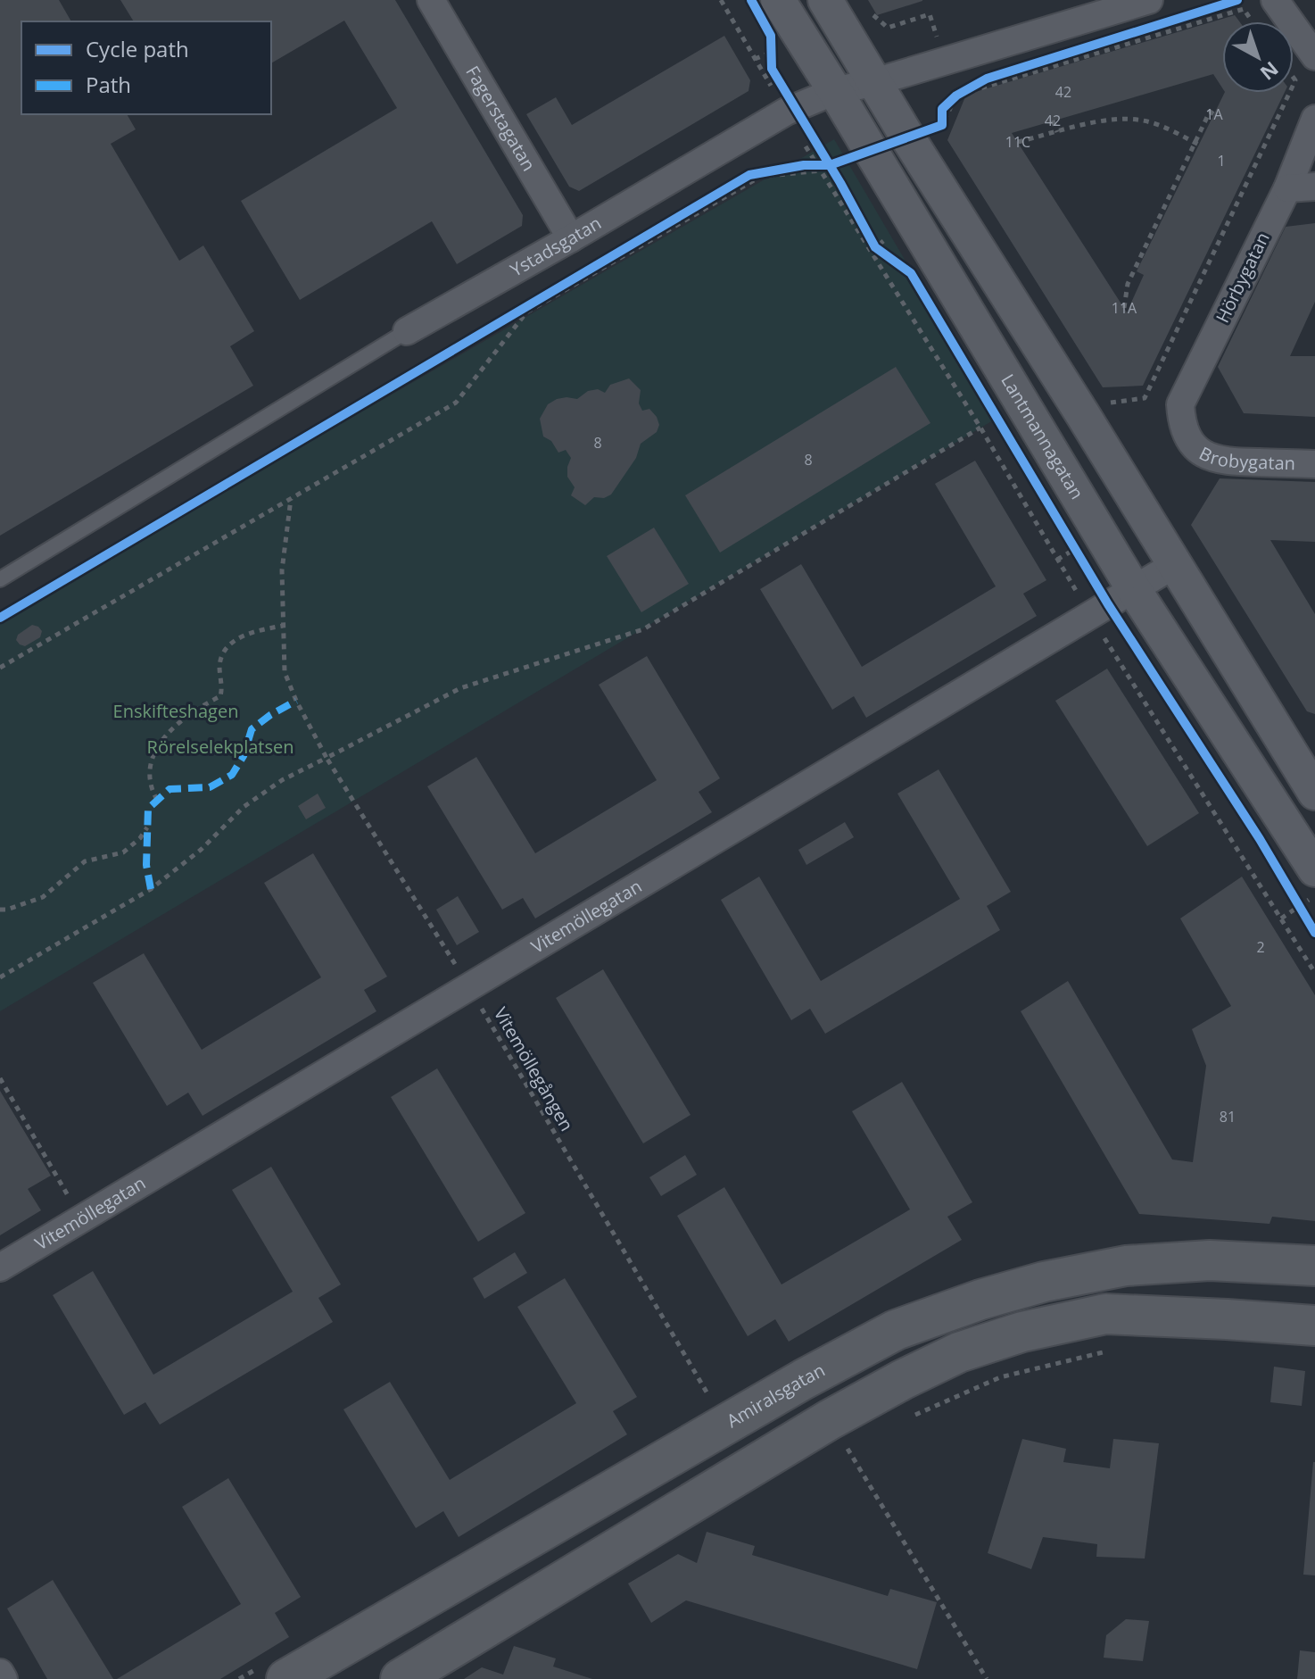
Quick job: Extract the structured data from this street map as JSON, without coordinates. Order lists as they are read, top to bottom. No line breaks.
{"streets":{"main road":["Amiralsgatan"],"street":["Fagerstagatan","Ystadsgatan","Hörbygatan","Lantmannagatan","Brobygatan","Vitemöllegatan"],"path":["Vitemöllegången"]},"crossings":[["Fagerstagatan","Ystadsgatan"],["Ystadsgatan","Lantmannagatan"],["Hörbygatan","Brobygatan"],["Lantmannagatan","Vitemöllegatan"],["Vitemöllegatan","Vitemöllegången"]],"parks":["Enskifteshagen","Rörelselekplatsen"],"house_numbers":["42","1A","42","11C","1","11A","8","8","2","81"],"legend":["Cycle path","Path"],"north":"bottom right"}
